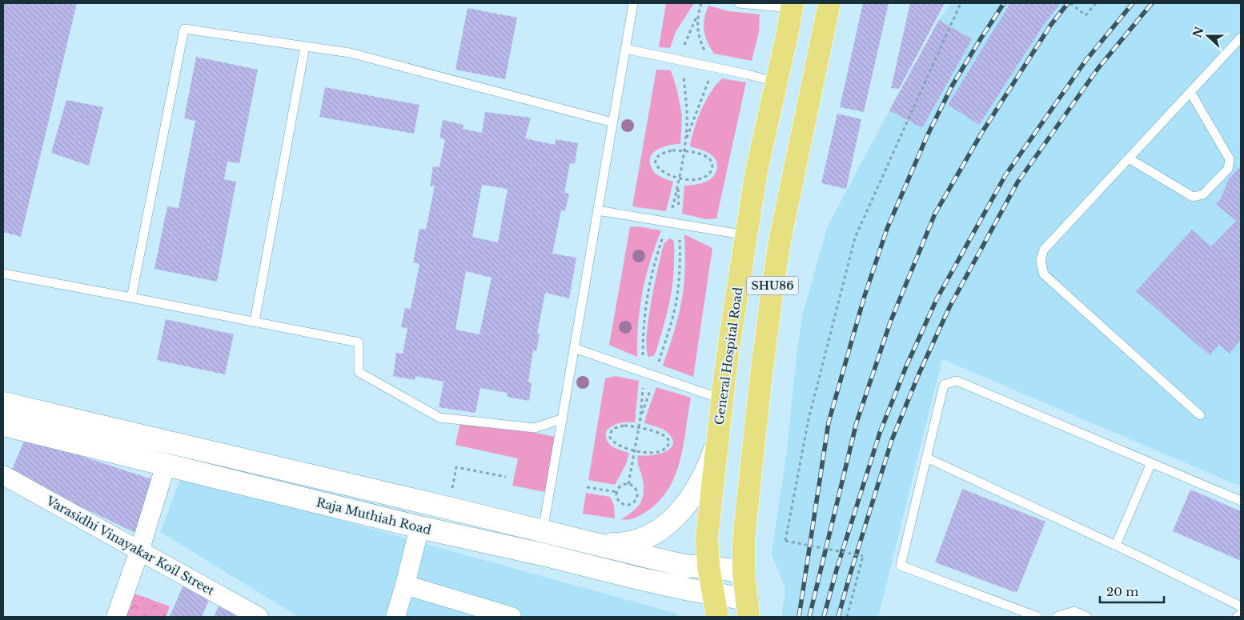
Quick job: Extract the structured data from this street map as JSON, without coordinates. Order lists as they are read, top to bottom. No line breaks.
{"streets":{"main road":["SHU86","General Hospital Road","Raja Muthiah Road"],"street":["Varasidhi Vinayakar Koil Street"]},"crossings":[["SHU86","General Hospital Road"],["SHU86","Raja Muthiah Road"],["General Hospital Road","Raja Muthiah Road"]],"scale_bar":"20 m","north":"left"}
